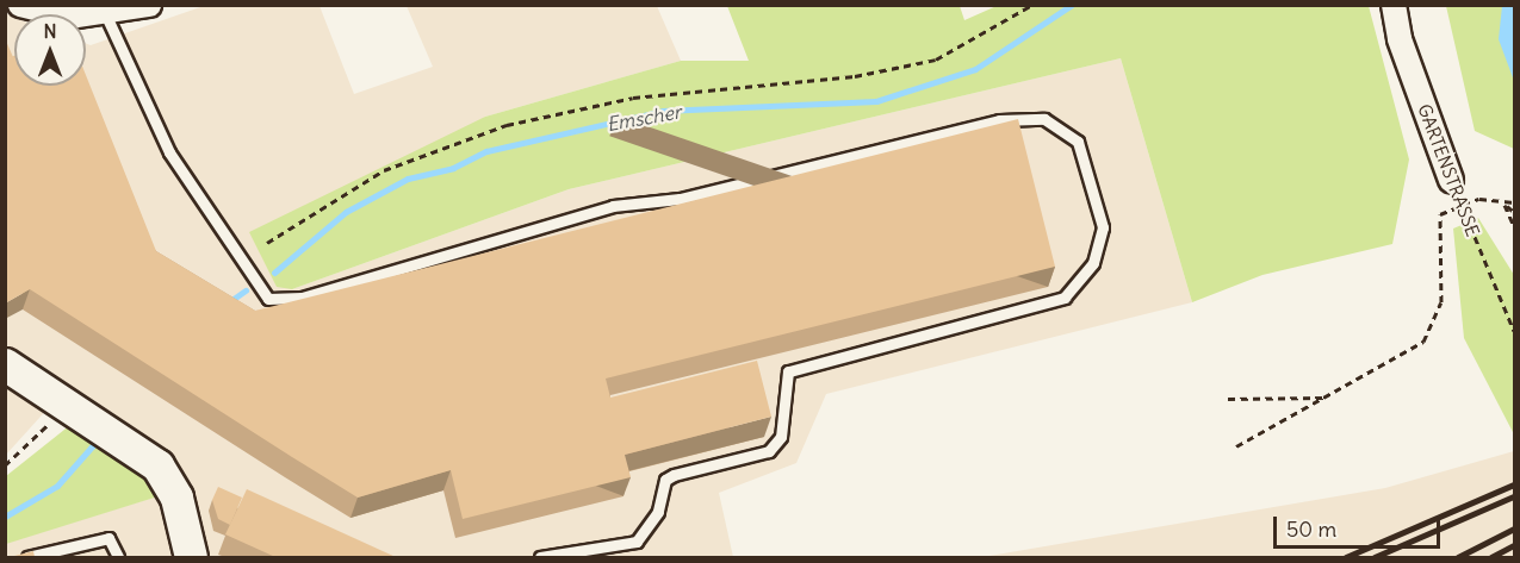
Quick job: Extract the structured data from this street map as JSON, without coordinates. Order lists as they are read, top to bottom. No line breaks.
{"streets":{"street":["GARTENSTRASSE"]},"water":["Emscher"],"scale_bar":"50 m","north":"top"}
